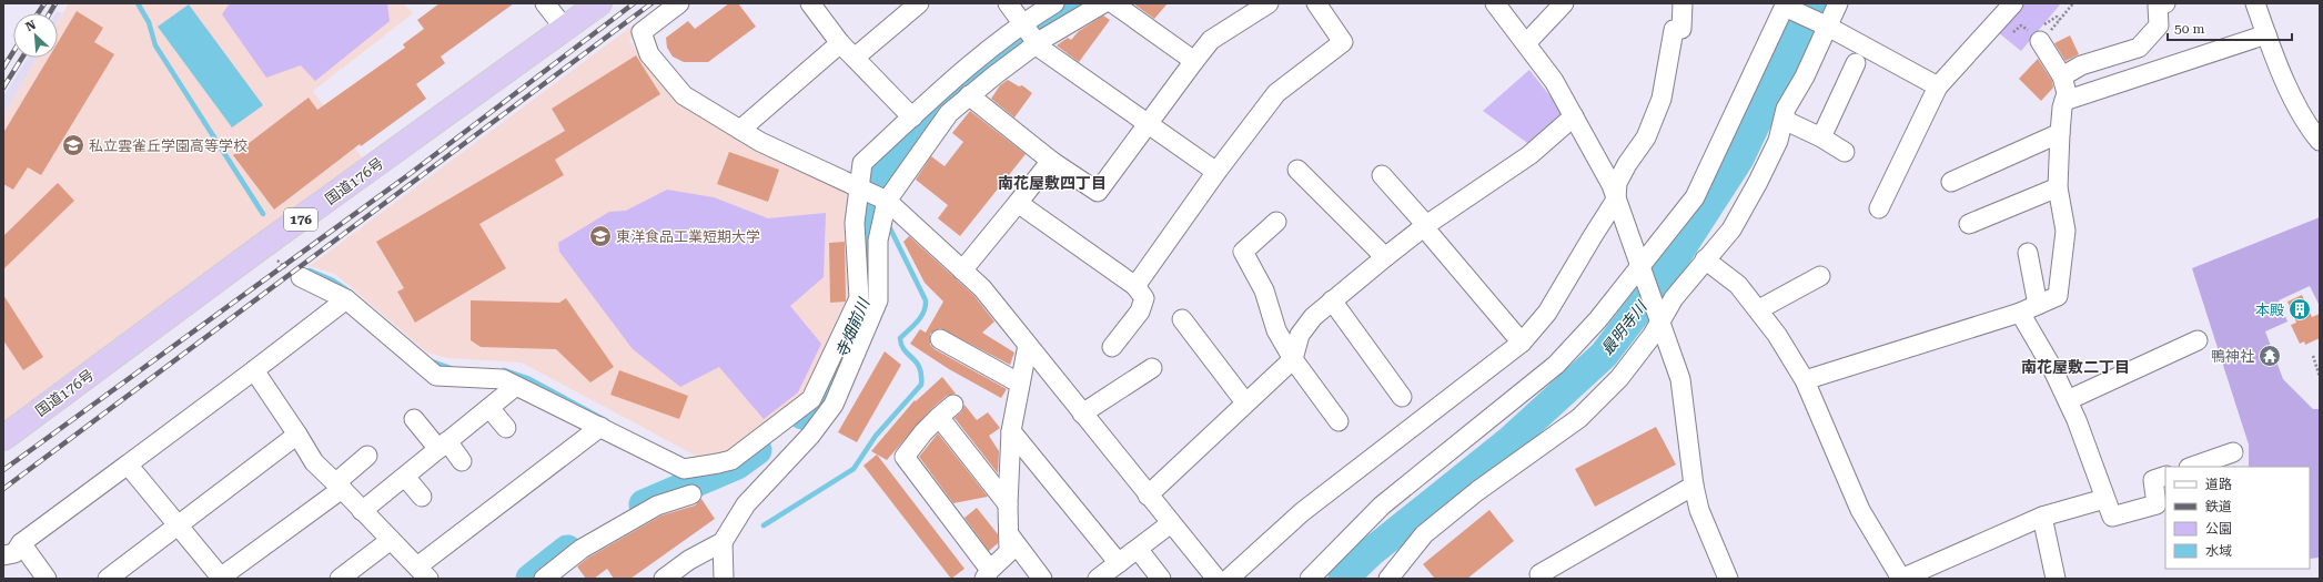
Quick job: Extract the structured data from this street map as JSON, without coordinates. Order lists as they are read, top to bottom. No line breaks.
{"streets":{"highway":["国道176号","176"]},"districts":["南花屋敷四丁目","南花屋敷二丁目"],"water":["寺畑前川","最明寺川"],"places":{"school or university":["私立雲雀丘学園高等学校","東洋食品工業短期大学"],"building":["本殿"],"temple":["鴨神社"]},"legend":["道路","鉄道","公園","水域"],"scale_bar":"50 m","north":"top left"}
